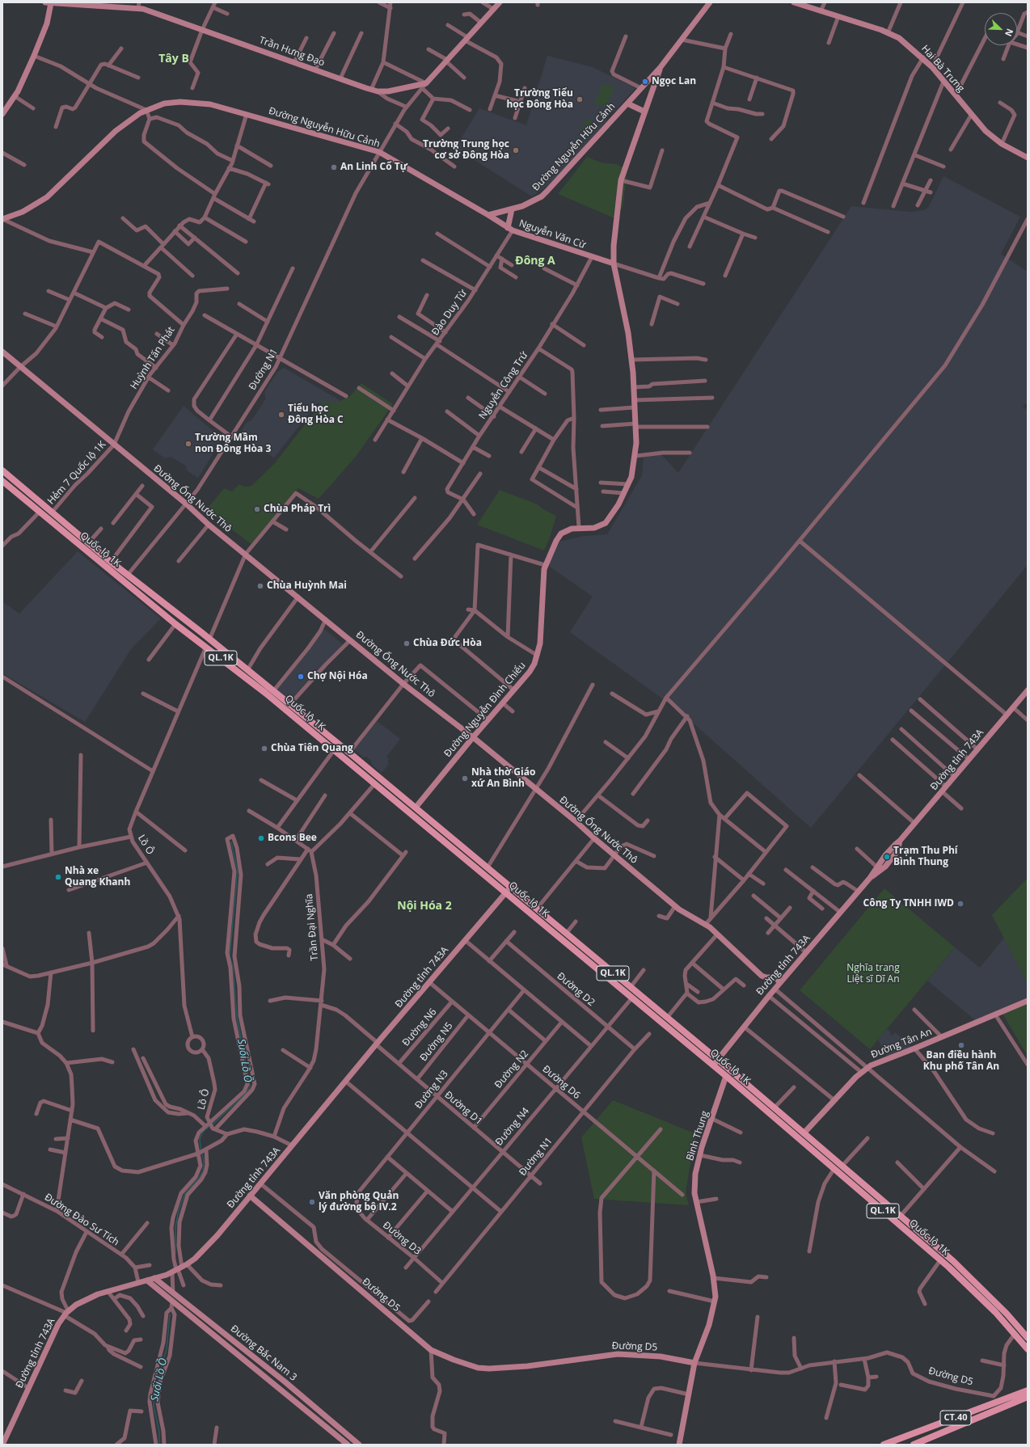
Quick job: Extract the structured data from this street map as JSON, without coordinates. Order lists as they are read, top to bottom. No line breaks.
{"streets":{"main road":["Quốc lộ 1K","QL.1K","CT.40"],"street":["Trần Hưng Đạo","Hai Bà Trưng","Đường Nguyễn Hữu Cảnh","Nguyễn Văn Cừ","Đào Duy Từ","Huỳnh Tấn Phát","Đường N1","Nguyễn Công Trứ","Hẻm 7 Quốc lộ 1K","Đường Ống Nước Thô","Đường Nguyễn Đình Chiểu","Đường tỉnh 743A","Lồ Ô","Trần Đại Nghĩa","Đường D2","Đường N6","Đường N5","Đường Tân An","Đường N2","Đường D6","Đường N3","Đường D1","Đường N4","Bình Thung","Đường Đào Sư Tích","Đường D3","Đường D5","Đường Bắc Nam 3"]},"crossings":[["Trần Hưng Đạo","Đường N1"],["Đường Nguyễn Hữu Cảnh","Nguyễn Văn Cừ"],["Đường Nguyễn Hữu Cảnh","Đường N1"],["Đường Nguyễn Hữu Cảnh","Đường Nguyễn Đình Chiểu"],["Nguyễn Văn Cừ","Đào Duy Từ"],["Nguyễn Văn Cừ","Nguyễn Công Trứ"],["Nguyễn Văn Cừ","Đường Nguyễn Đình Chiểu"],["Huỳnh Tấn Phát","Hẻm 7 Quốc lộ 1K"],["Huỳnh Tấn Phát","Đường Ống Nước Thô"],["Đường N1","Đường Ống Nước Thô"],["Đường N1","Quốc lộ 1K"],["Đường N1","Đường D2"],["Đường N1","Đường D6"],["Đường N1","Đường D1"],["Đường N1","Đường D3"],["Hẻm 7 Quốc lộ 1K","Đường Ống Nước Thô"],["Hẻm 7 Quốc lộ 1K","Quốc lộ 1K"],["Đường Ống Nước Thô","Đường Nguyễn Đình Chiểu"],["Đường Ống Nước Thô","Đường tỉnh 743A"],["Quốc lộ 1K","Đường Nguyễn Đình Chiểu"],["Quốc lộ 1K","Đường tỉnh 743A"],["Quốc lộ 1K","Lồ Ô"],["Quốc lộ 1K","Đường Tân An"],["Quốc lộ 1K","Đường N4"],["Quốc lộ 1K","Bình Thung"],["Đường tỉnh 743A","Đường D6"],["Đường tỉnh 743A","Đường D1"],["Đường tỉnh 743A","Đường D5"],["Đường tỉnh 743A","Đường Bắc Nam 3"],["Đường D2","Đường N4"],["Đường N6","Đường D6"],["Đường N6","Đường D1"],["Đường N5","Đường D6"],["Đường N5","Đường D1"],["Đường N2","Đường D6"],["Đường N2","Đường D1"],["Đường D6","Đường N3"],["Đường D6","Đường N4"],["Đường N3","Đường D1"],["Đường N3","Đường D3"],["Đường D1","Đường N4"],["Đường N4","Đường D3"],["Bình Thung","Đường D5"]],"districts":["Tây B","Đông A","Nội Hóa 2"],"water":["Suối Lồ Ồ"],"parks":["Nghĩa trang Liệt sĩ Dĩ An"],"places":["Ngọc Lan","Trường Tiểu học Đông Hòa","Trường Trung học cơ sở Đông Hòa","An Linh Cổ Tự","Tiểu học Đông Hòa C","Trường Mầm non Đông Hòa 3","Chùa Pháp Trì","Chùa Huỳnh Mai","Chùa Đức Hòa","Chợ Nội Hóa","Chùa Tiên Quang","Nhà thờ Giáo xứ An Bình","Bcons Bee","Trạm Thu Phí Bình Thung","Nhà xe Quang Khanh","Công Ty TNHH IWD","Ban điều hành Khu phố Tân An","Văn phòng Quản lý đường bộ IV.2"],"north":"bottom right"}
